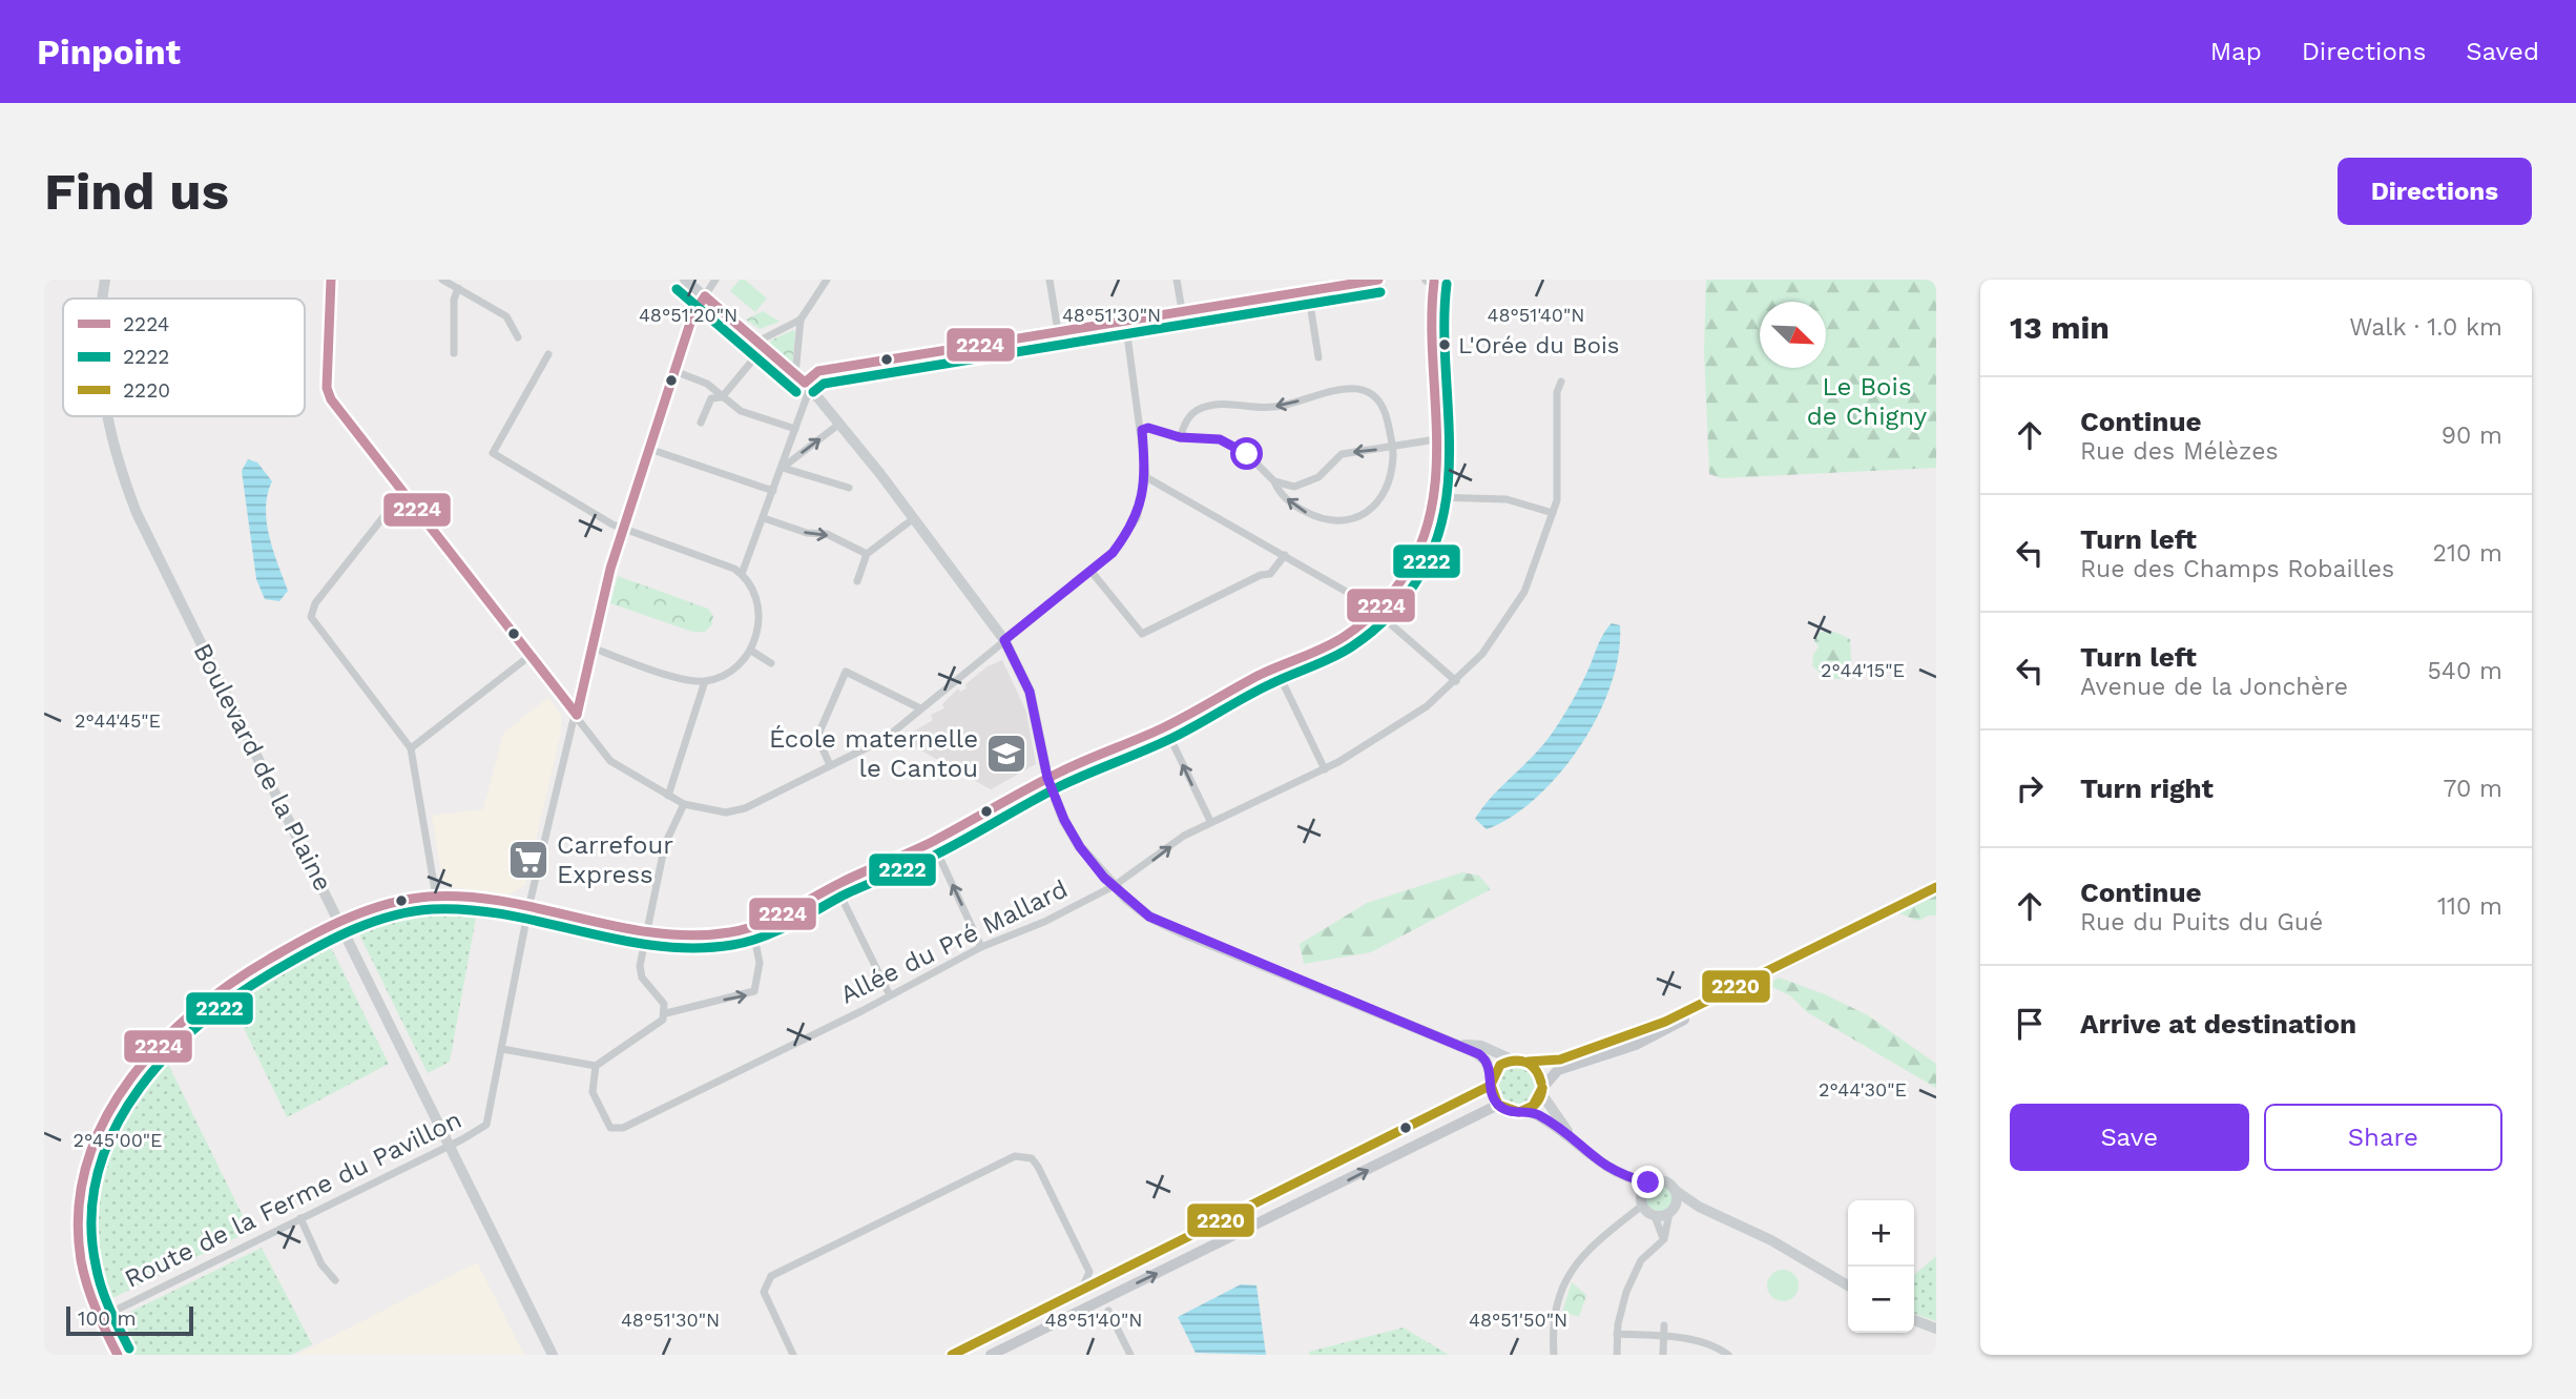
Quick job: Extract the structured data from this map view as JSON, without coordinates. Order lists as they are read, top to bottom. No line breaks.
{"streets":{"main road":["Boulevard de la Plaine"],"street":["Allée du Pré Mallard","Route de la Ferme du Pavillon"]},"crossings":[["Boulevard de la Plaine","Route de la Ferme du Pavillon"]],"parks":["Le Bois de Chigny"],"places":{"other":["L'Orée du Bois"],"school or university":["École maternelle le Cantou"],"supermarket":["Carrefour Express"]},"lines":["transit line 2224","transit line 2222","transit line 2220"],"legend":["2224","2222","2220"],"scale_bar":"100 m","north":"bottom right","page":{"header":"Pinpoint","nav":["Map","Directions","Saved"],"buttons":["Directions",["Save","Share"]],"title":"Find us","heading":["13 min","Walk · 1.0 km"],"list":[["Continue","Rue des Mélèzes","90 m"],["Turn left","Rue des Champs Robailles","210 m"],["Turn left","Avenue de la Jonchère","540 m"],["Turn right","70 m"],["Continue","Rue du Puits du Gué","110 m"],"Arrive at destination"],"map_buttons":["+","−"],"scale":"100 m"},"coordinates":["48°51'20\"N","48°51'30\"N","48°51'40\"N","2°44'15\"E","2°44'45\"E","2°44'30\"E","2°45'00\"E","48°51'50\"N"]}
